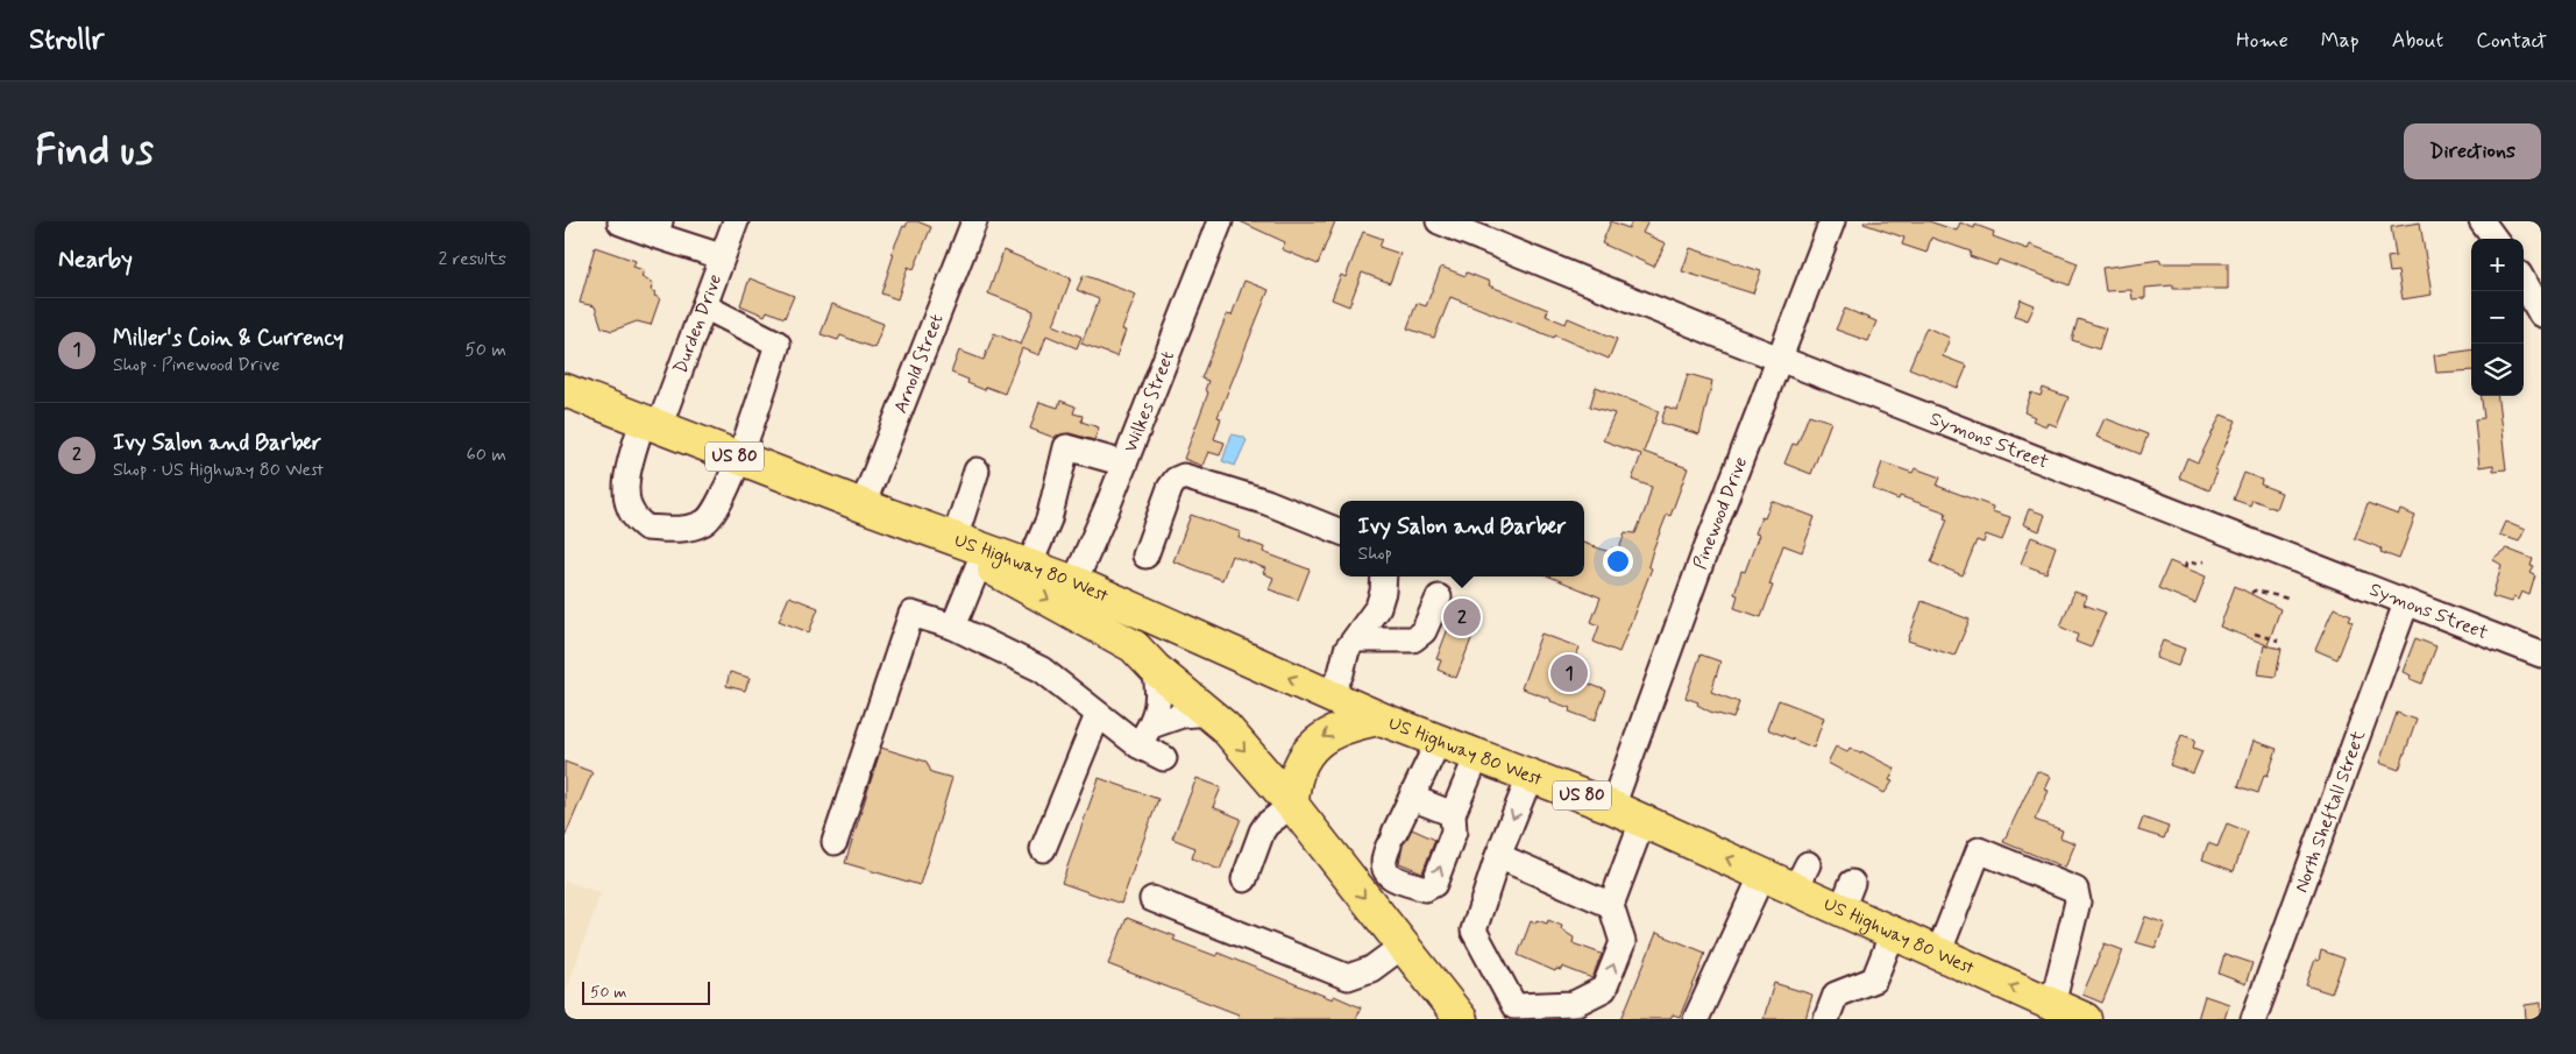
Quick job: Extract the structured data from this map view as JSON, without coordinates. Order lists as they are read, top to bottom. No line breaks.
{"streets":{"main road":["US 80","US Highway 80 West"],"street":["Durden Drive","Arnold Street","Wilkes Street","Symons Street","Pinewood Drive","North Sheftall Street"]},"crossings":[["Durden Drive","US Highway 80 West"],["Arnold Street","US Highway 80 West"],["Wilkes Street","US Highway 80 West"],["Symons Street","Pinewood Drive"],["Symons Street","North Sheftall Street"],["Pinewood Drive","US Highway 80 West"]],"scale_bar":"50 m","page":{"header":"Strollr","nav":["Home","Map","About","Contact"],"buttons":"Directions","title":"Find us","heading":["Nearby","2 results"],"map_buttons":["+","−"],"list":[{"mark":"1","name":"Miller's Coin & Currency","note":"Shop · Pinewood Drive","value":"50 m"},{"mark":"2","name":"Ivy Salon and Barber","note":"Shop · US Highway 80 West","value":"60 m"}],"popup":["Ivy Salon and Barber","Shop"],"pins":["2","1"],"scale":"50 m"}}
